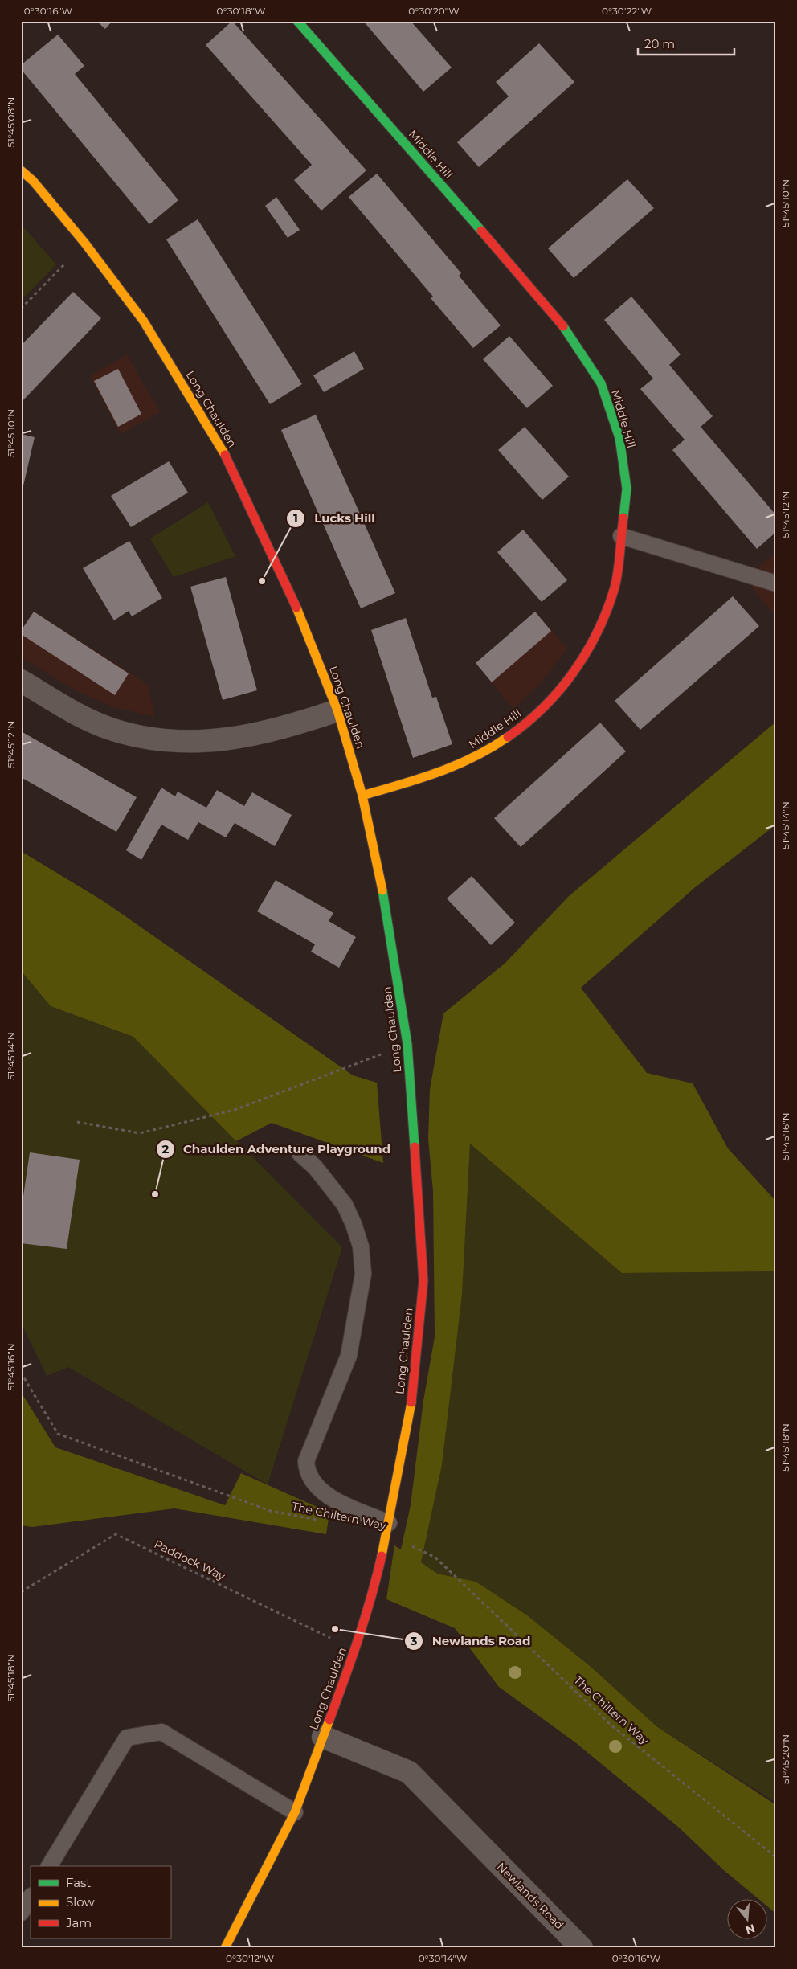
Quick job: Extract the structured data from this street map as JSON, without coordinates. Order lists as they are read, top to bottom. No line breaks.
{"streets":{"street":["Middle Hill","Long Chaulden","Newlands Road"],"path":["The Chiltern Way","Paddock Way"]},"crossings":[["Middle Hill","Long Chaulden"],["Long Chaulden","The Chiltern Way"],["Long Chaulden","Paddock Way"],["Long Chaulden","Newlands Road"]],"places":["Lucks Hill","Chaulden Adventure Playground","Newlands Road"],"legend":["Fast","Slow","Jam"],"scale_bar":"20 m","north":"bottom","coordinates":["0°30'16\"W","0°30'18\"W","0°30'20\"W","0°30'22\"W","51°45'08\"N","51°45'10\"N","51°45'12\"N","51°45'14\"N","51°45'16\"N","51°45'18\"N","51°45'20\"N","0°30'12\"W","0°30'14\"W"]}
